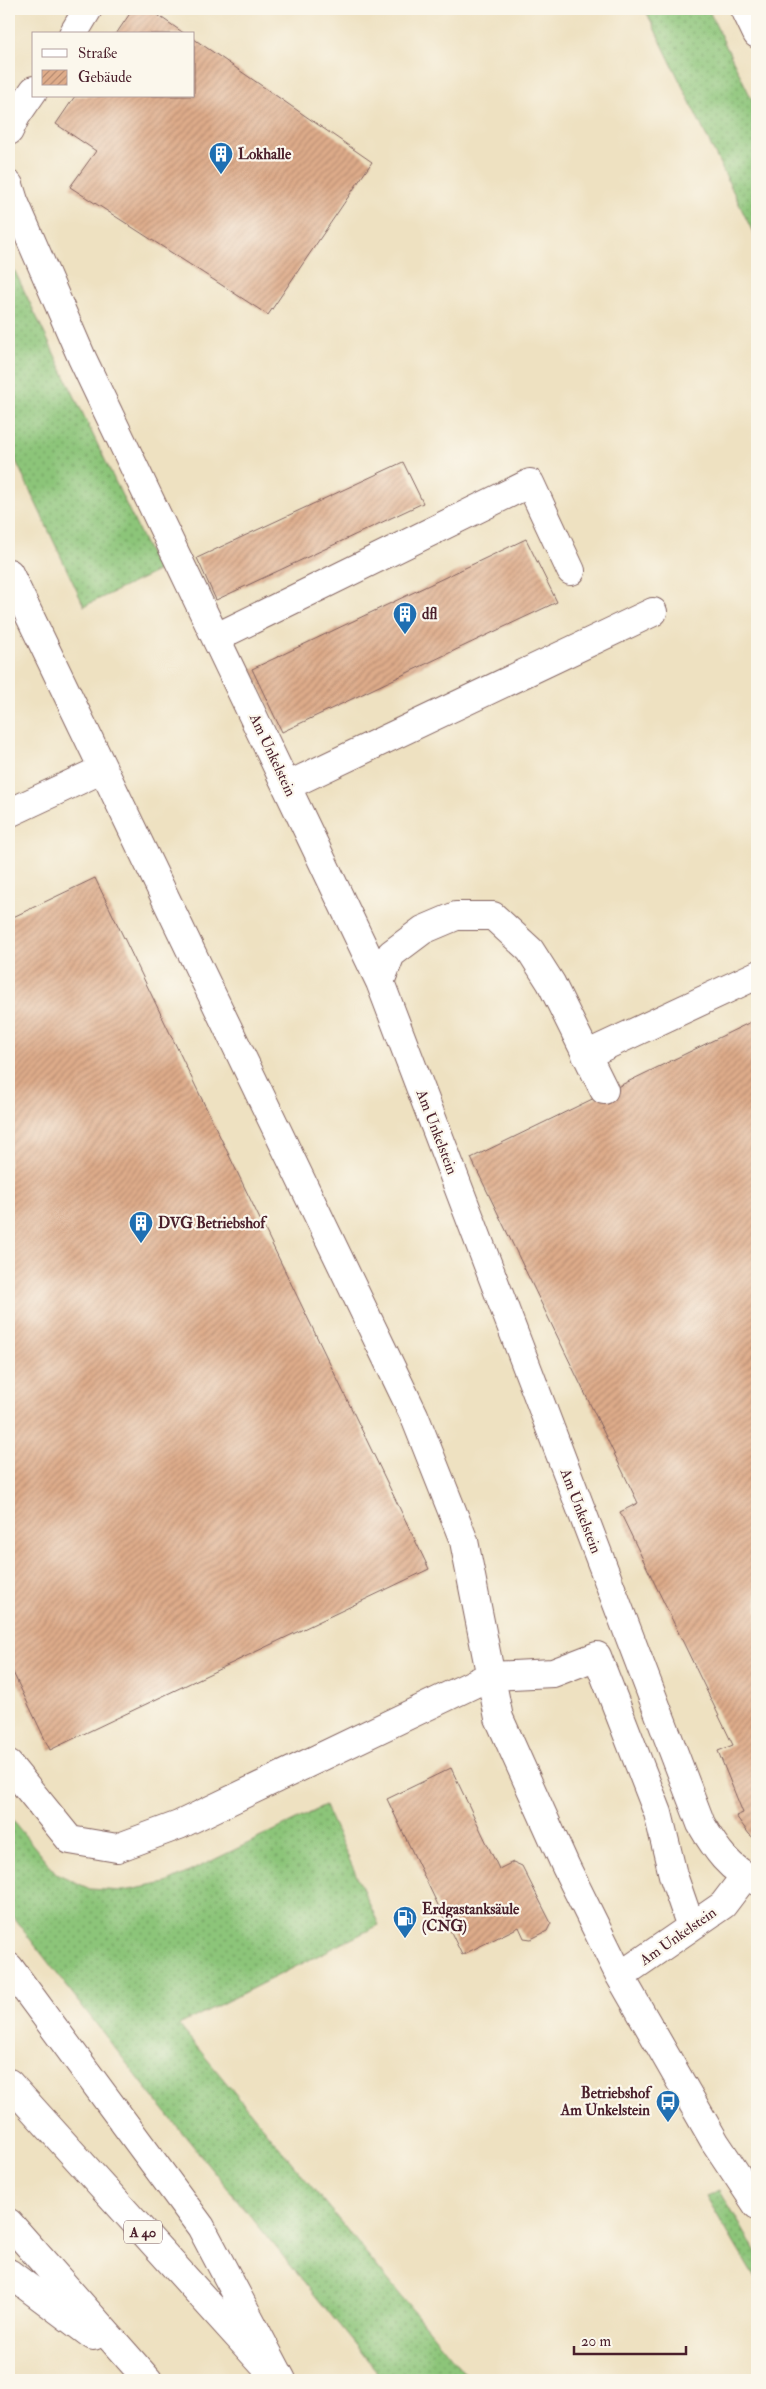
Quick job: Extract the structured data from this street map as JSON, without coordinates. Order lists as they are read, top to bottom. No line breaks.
{"streets":{"main road":["Am Unkelstein","A 40"]},"places":{"building":["Lokhalle","dfl","DVG Betriebshof"],"fuel station":["Erdgastanksäule (CNG)"],"bus stop":["Betriebshof Am Unkelstein"]},"legend":["Straße","Gebäude"],"scale_bar":"20 m"}
